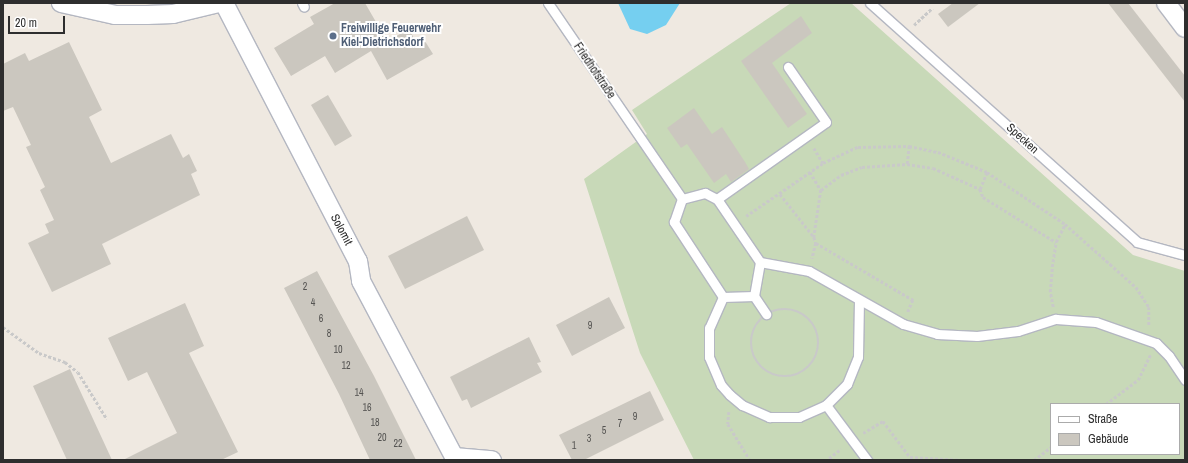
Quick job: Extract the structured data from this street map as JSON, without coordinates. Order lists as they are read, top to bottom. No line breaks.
{"streets":{"street":["Solomit"],"lane":["Friedhofstraße","Specken"]},"places":["Freiwillige Feuerwehr Kiel-Dietrichsdorf"],"house_numbers":["2","4","6","9","8","10","12","14","16","9","18","7","5","20","3","22","1"],"legend":["Straße","Gebäude"],"scale_bar":"20 m"}
